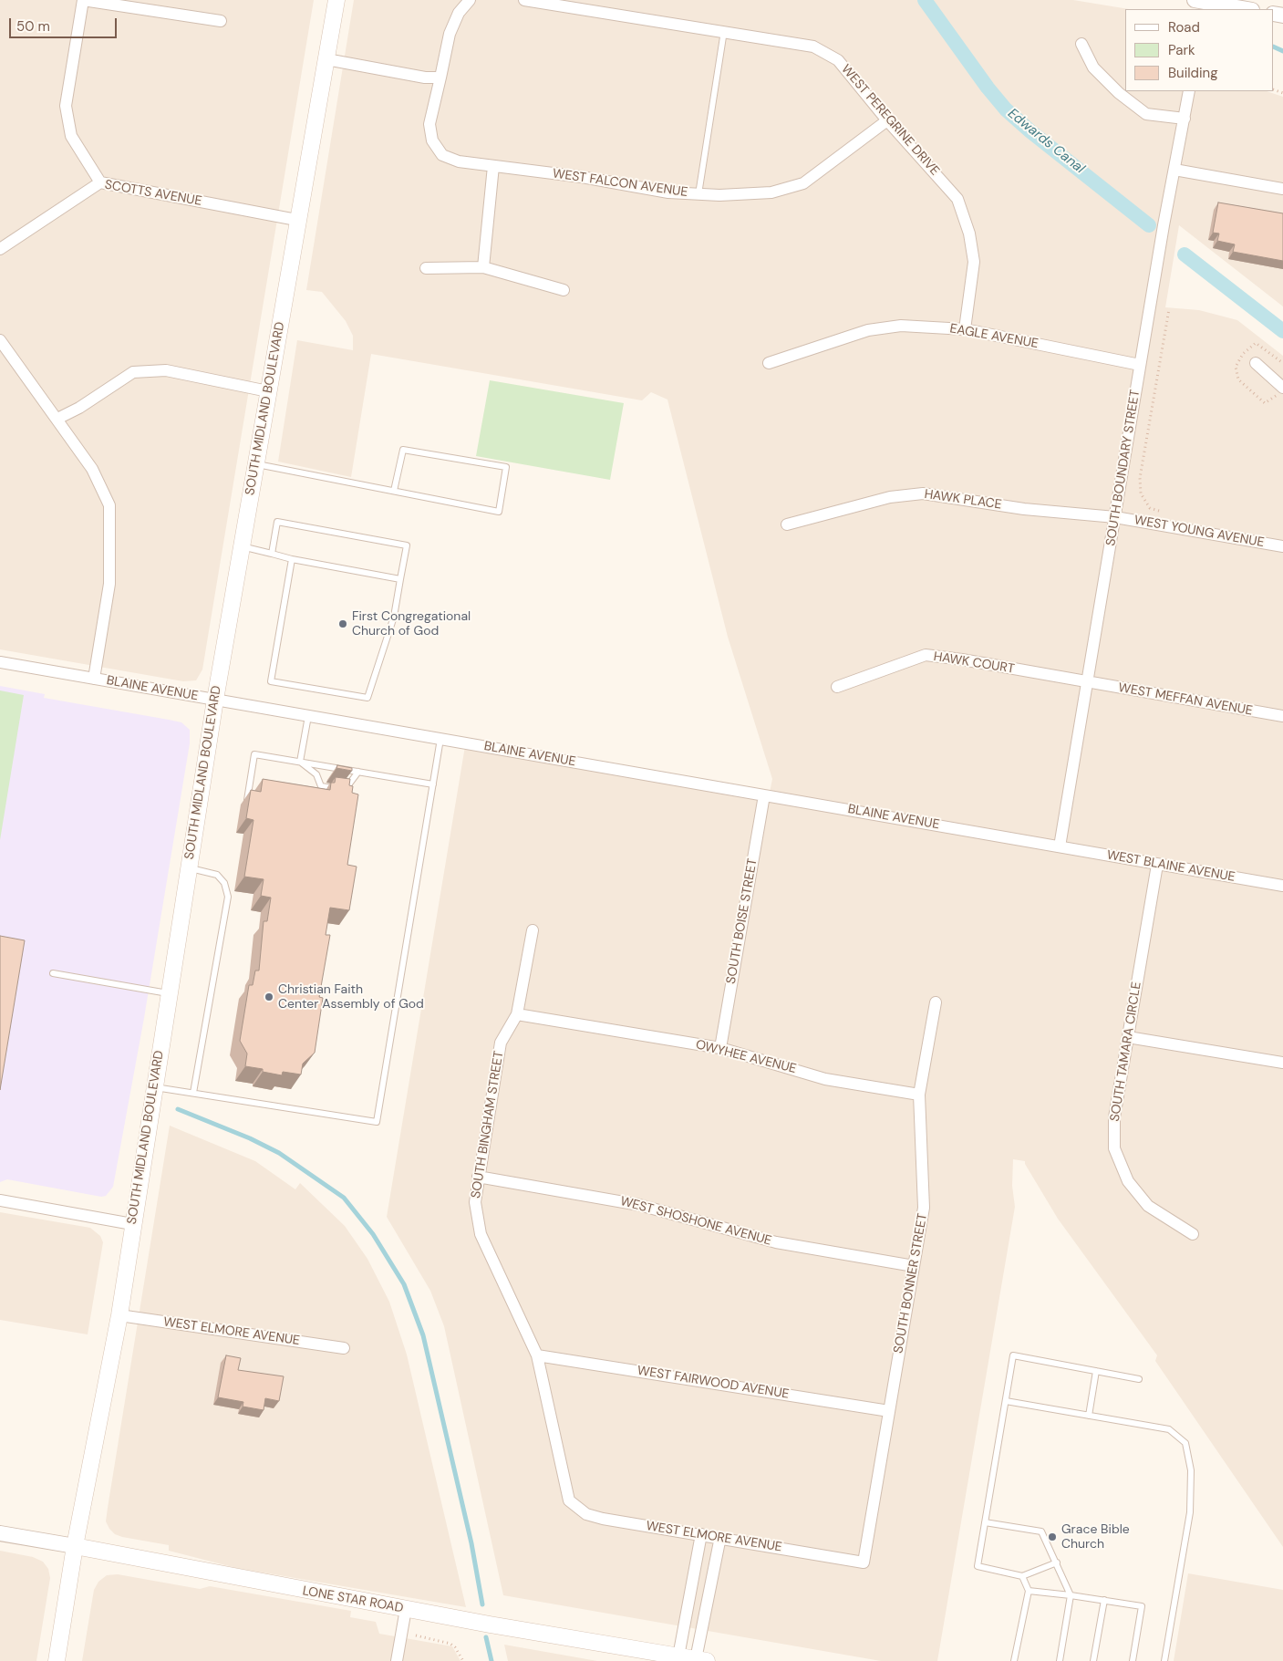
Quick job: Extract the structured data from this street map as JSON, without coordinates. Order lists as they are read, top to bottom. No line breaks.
{"streets":{"main road":["SOUTH MIDLAND BOULEVARD","LONE STAR ROAD"],"street":["WEST PEREGRINE DRIVE","WEST FALCON AVENUE","SCOTTS AVENUE","EAGLE AVENUE","SOUTH BOUNDARY STREET","HAWK PLACE","WEST YOUNG AVENUE","HAWK COURT","BLAINE AVENUE","WEST MEFFAN AVENUE","WEST BLAINE AVENUE","SOUTH BOISE STREET","SOUTH TAMARA CIRCLE","OWYHEE AVENUE","SOUTH BINGHAM STREET","WEST SHOSHONE AVENUE","SOUTH BONNER STREET","WEST ELMORE AVENUE","WEST FAIRWOOD AVENUE"]},"crossings":[["WEST PEREGRINE DRIVE","WEST FALCON AVENUE"],["WEST PEREGRINE DRIVE","EAGLE AVENUE"],["SCOTTS AVENUE","SOUTH MIDLAND BOULEVARD"],["EAGLE AVENUE","SOUTH BOUNDARY STREET"],["SOUTH MIDLAND BOULEVARD","BLAINE AVENUE"],["SOUTH MIDLAND BOULEVARD","WEST ELMORE AVENUE"],["SOUTH MIDLAND BOULEVARD","LONE STAR ROAD"],["SOUTH BOUNDARY STREET","HAWK PLACE"],["SOUTH BOUNDARY STREET","WEST YOUNG AVENUE"],["SOUTH BOUNDARY STREET","HAWK COURT"],["SOUTH BOUNDARY STREET","BLAINE AVENUE"],["SOUTH BOUNDARY STREET","WEST MEFFAN AVENUE"],["SOUTH BOUNDARY STREET","WEST BLAINE AVENUE"],["HAWK PLACE","WEST YOUNG AVENUE"],["HAWK COURT","WEST MEFFAN AVENUE"],["BLAINE AVENUE","WEST BLAINE AVENUE"],["BLAINE AVENUE","SOUTH BOISE STREET"],["WEST BLAINE AVENUE","SOUTH TAMARA CIRCLE"],["SOUTH BOISE STREET","OWYHEE AVENUE"],["OWYHEE AVENUE","SOUTH BINGHAM STREET"],["OWYHEE AVENUE","SOUTH BONNER STREET"],["SOUTH BINGHAM STREET","WEST SHOSHONE AVENUE"],["SOUTH BINGHAM STREET","WEST ELMORE AVENUE"],["SOUTH BINGHAM STREET","WEST FAIRWOOD AVENUE"],["WEST SHOSHONE AVENUE","SOUTH BONNER STREET"],["SOUTH BONNER STREET","WEST ELMORE AVENUE"],["SOUTH BONNER STREET","WEST FAIRWOOD AVENUE"]],"water":["Edwards Canal"],"places":["First Congregational Church of God","Christian Faith Center Assembly of God","Grace Bible Church"],"legend":["Road","Park","Building"],"scale_bar":"50 m"}
